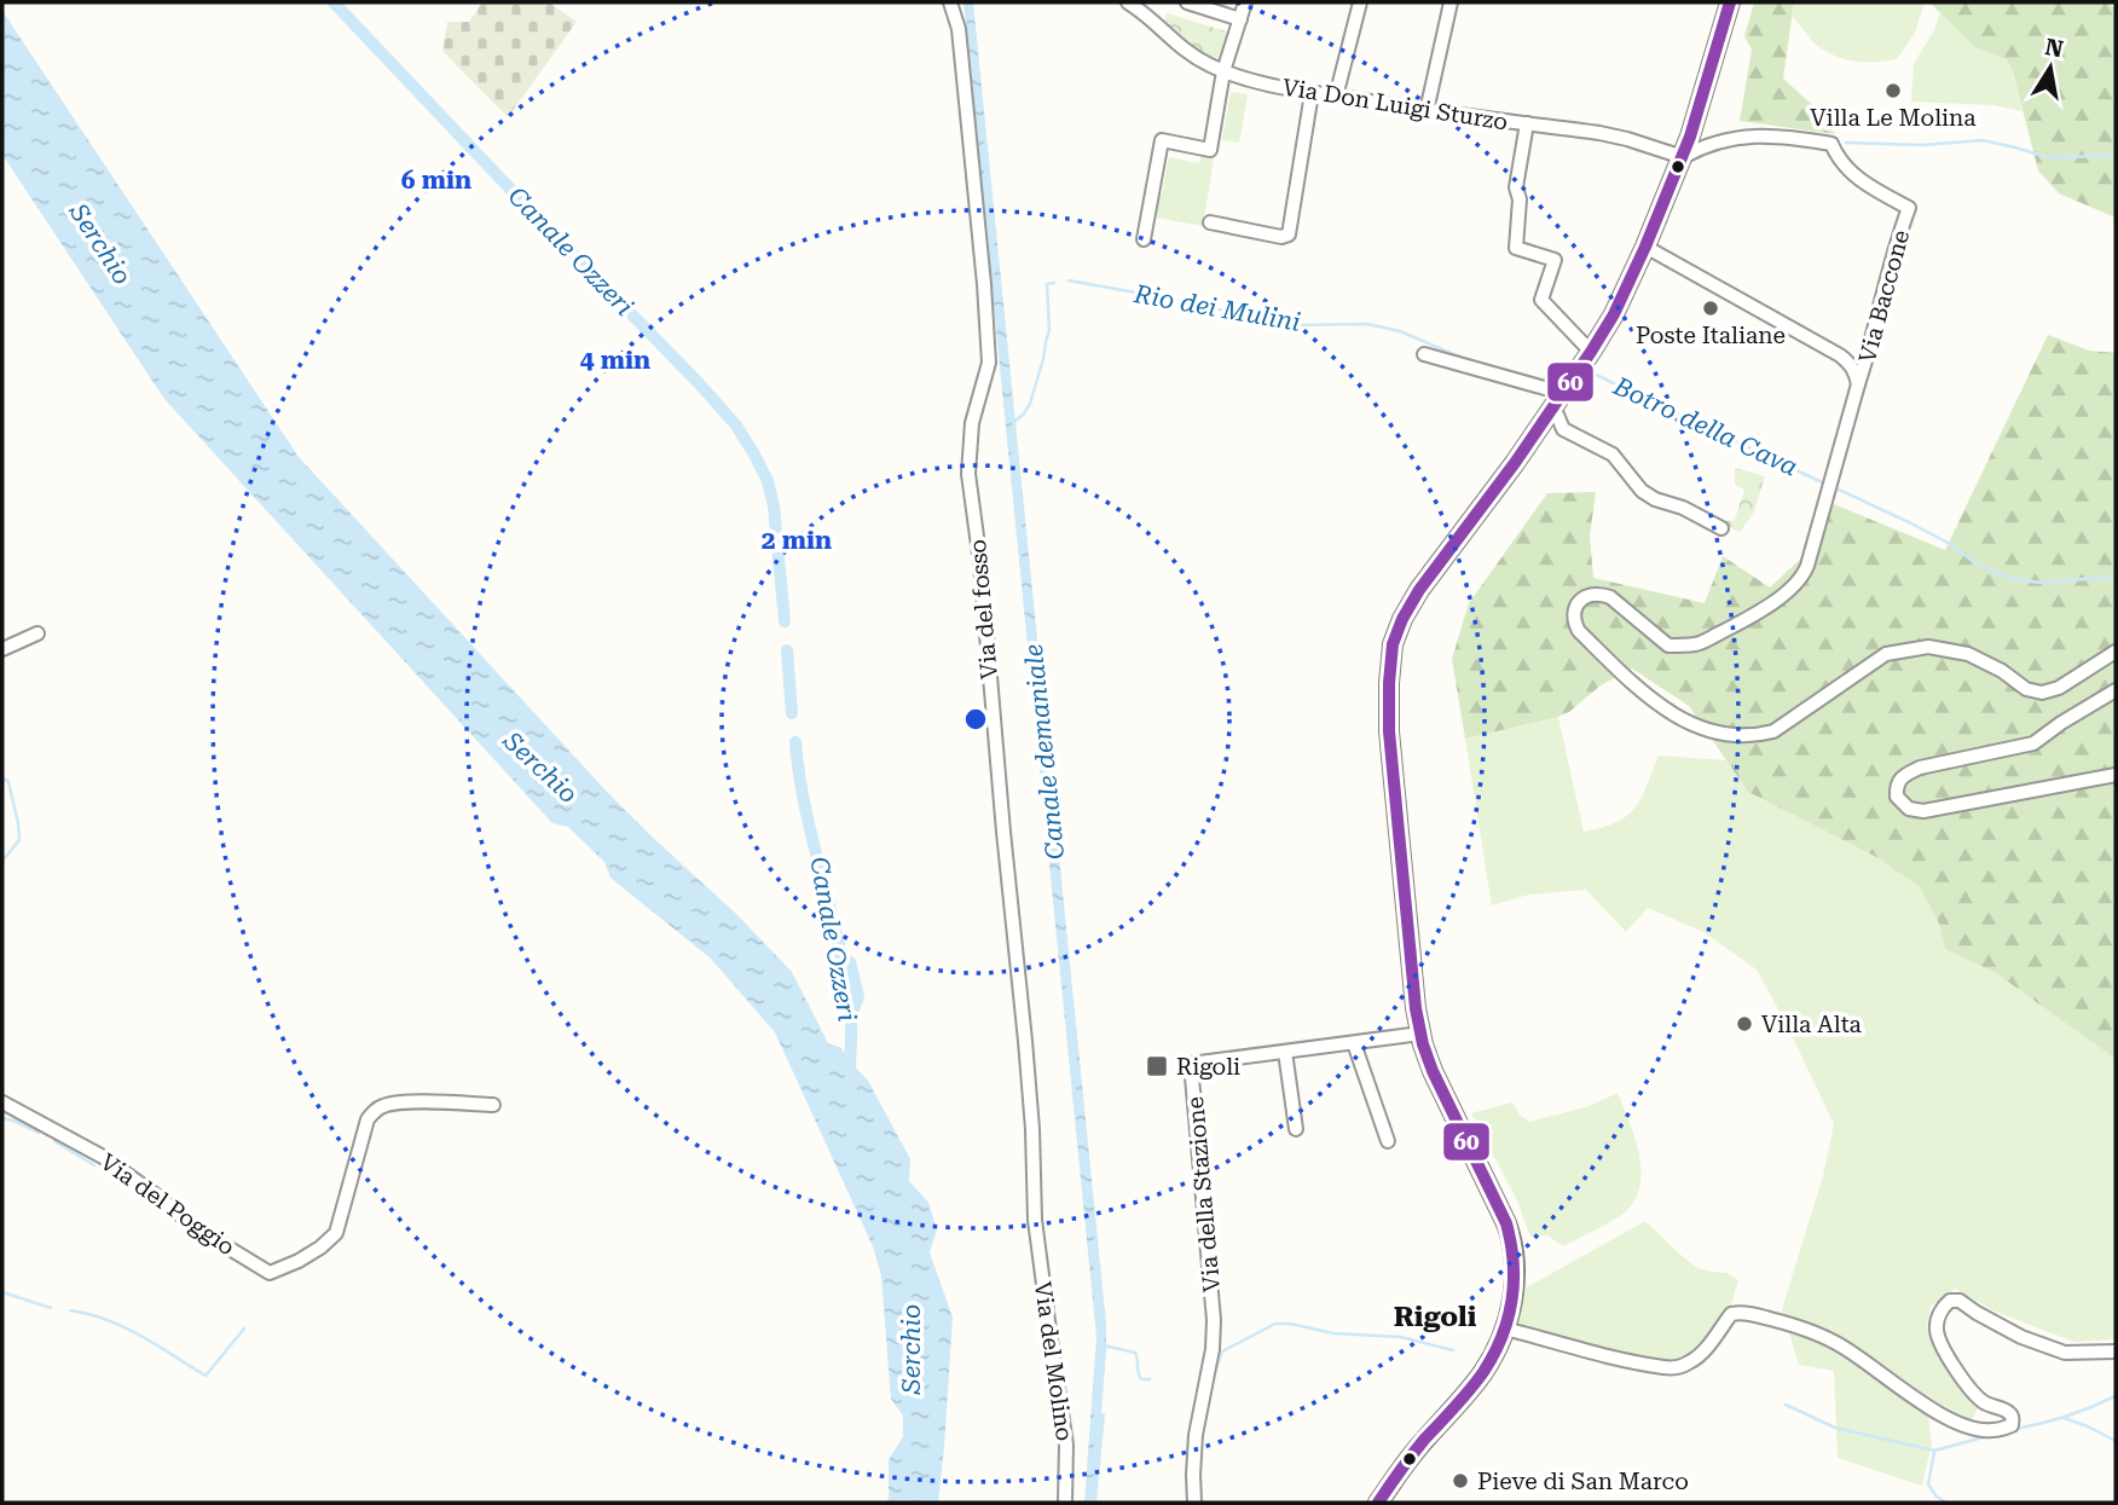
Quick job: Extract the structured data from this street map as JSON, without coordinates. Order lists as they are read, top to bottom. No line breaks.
{"streets":{"street":["Via Don Luigi Sturzo","Via Baccone","Via del fosso","Via della Stazione","Via del Poggio","Via del Molino"]},"crossings":[["Via Don Luigi Sturzo","Via Baccone"],["Via del fosso","Via del Molino"]],"districts":["Rigoli"],"water":["Serchio","Canale Ozzeri","Rio dei Mulini","Botro della Cava","Canale demaniale"],"places":{"other":["Villa Le Molina","Poste Italiane","Villa Alta","Pieve di San Marco"],"transit":["Rigoli"]},"lines":["transit line 60"],"north":"top","rings":["6 min","4 min","2 min"]}
